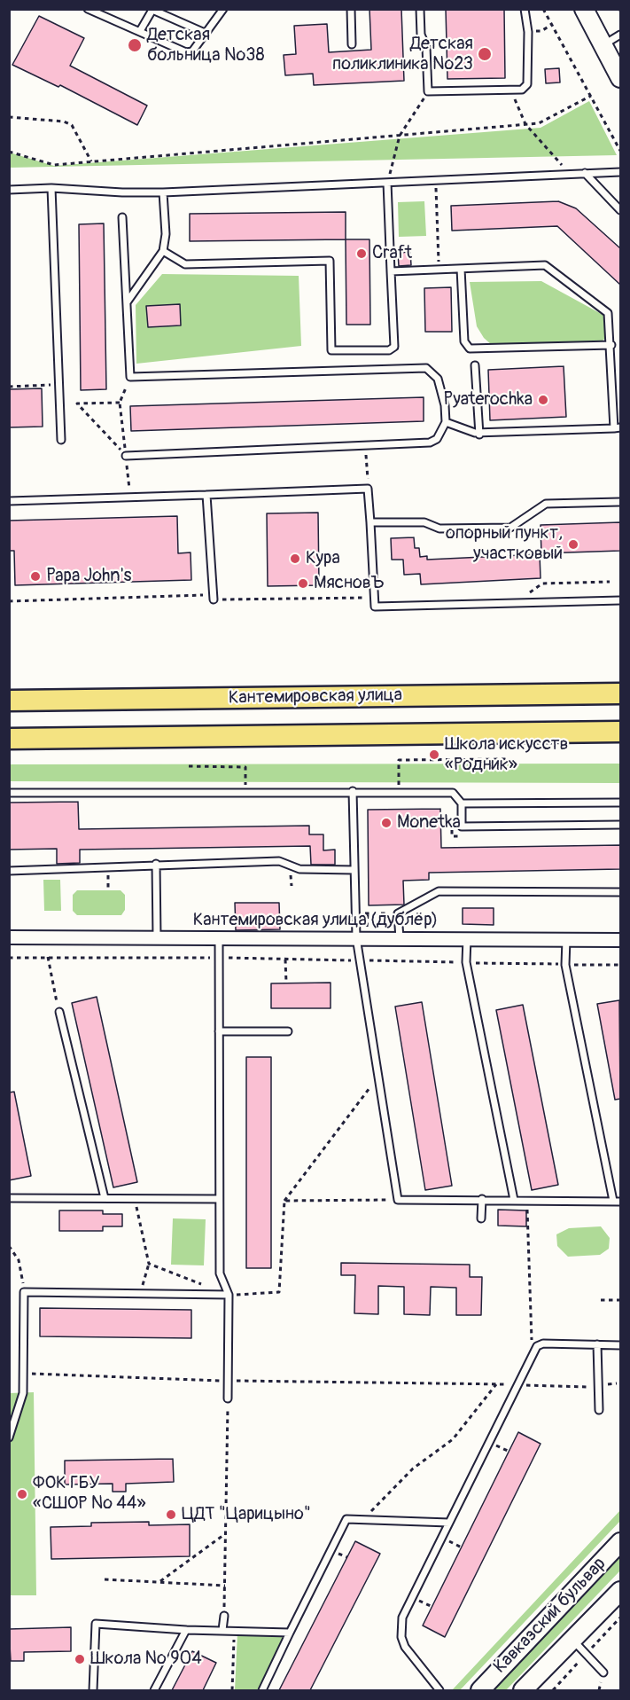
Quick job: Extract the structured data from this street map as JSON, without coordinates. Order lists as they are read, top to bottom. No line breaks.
{"streets":{"main road":["Кантемировская улица","Кавказский бульвар"],"street":["Кантемировская улица (дублёр)"]},"places":["Детская больница №38","Детская поликлиника №23","Craft","Pyaterochka","опорный пункт, участковый","Кура","Papa John's","МясновЪ","Школа искусств «Родник»","Monetka","ФОК ГБУ «СШОР № 44»","ЦДТ \"Царицыно\"","Школа № 904"]}
